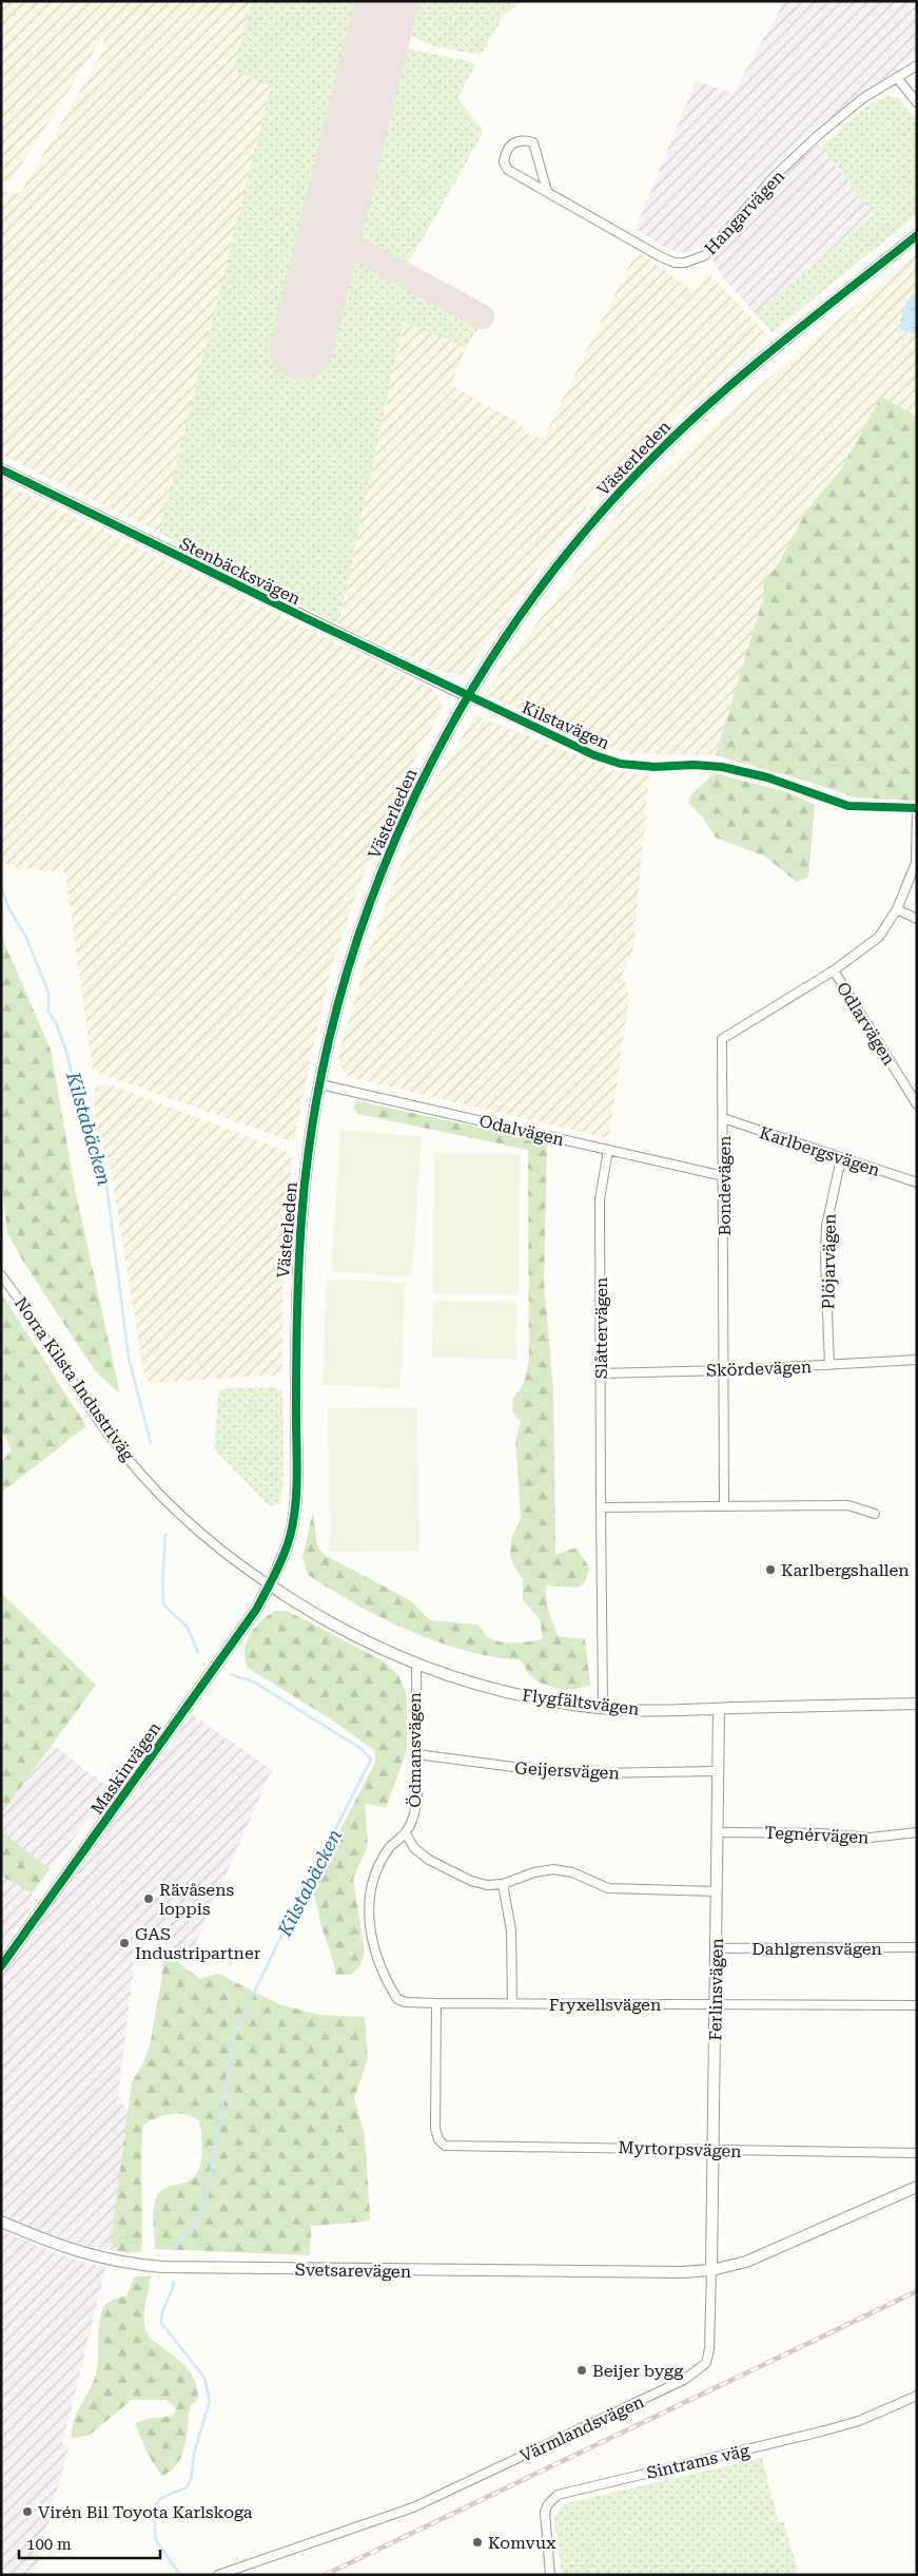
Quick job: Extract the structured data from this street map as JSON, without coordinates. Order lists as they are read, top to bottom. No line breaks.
{"streets":{"street":["Hangarvägen","Västerleden","Stenbäcksvägen","Kilstavägen","Odlarvägen","Odalvägen","Karlbergsvägen","Bondevägen","Plöjarvägen","Slåttervägen","Skördevägen","Norra Kilsta Industriväg","Flygfältsvägen","Ödmansvägen","Maskinvägen","Geijersvägen","Tegnérvägen","Dahlgrensvägen","Ferlinsvägen","Fryxellsvägen","Myrtorpsvägen","Svetsarevägen","Värmlandsvägen","Sintrams väg"]},"crossings":[["Västerleden","Stenbäcksvägen"],["Västerleden","Kilstavägen"],["Västerleden","Odalvägen"],["Västerleden","Norra Kilsta Industriväg"],["Västerleden","Flygfältsvägen"],["Västerleden","Maskinvägen"],["Stenbäcksvägen","Kilstavägen"],["Odlarvägen","Bondevägen"],["Odalvägen","Bondevägen"],["Odalvägen","Slåttervägen"],["Karlbergsvägen","Bondevägen"],["Karlbergsvägen","Plöjarvägen"],["Bondevägen","Skördevägen"],["Plöjarvägen","Skördevägen"],["Slåttervägen","Skördevägen"],["Slåttervägen","Flygfältsvägen"],["Norra Kilsta Industriväg","Flygfältsvägen"],["Norra Kilsta Industriväg","Maskinvägen"],["Flygfältsvägen","Ödmansvägen"],["Flygfältsvägen","Maskinvägen"],["Flygfältsvägen","Ferlinsvägen"],["Ödmansvägen","Geijersvägen"],["Ödmansvägen","Fryxellsvägen"],["Ödmansvägen","Myrtorpsvägen"],["Geijersvägen","Ferlinsvägen"],["Tegnérvägen","Ferlinsvägen"],["Dahlgrensvägen","Ferlinsvägen"],["Ferlinsvägen","Fryxellsvägen"],["Ferlinsvägen","Myrtorpsvägen"],["Ferlinsvägen","Svetsarevägen"],["Ferlinsvägen","Värmlandsvägen"],["Fryxellsvägen","Myrtorpsvägen"],["Svetsarevägen","Värmlandsvägen"]],"water":["Kilstabäcken"],"places":["Karlbergshallen","Rävåsens loppis","GAS Industripartner","Beijer bygg","Virén Bil Toyota Karlskoga","Komvux"],"scale_bar":"100 m"}
